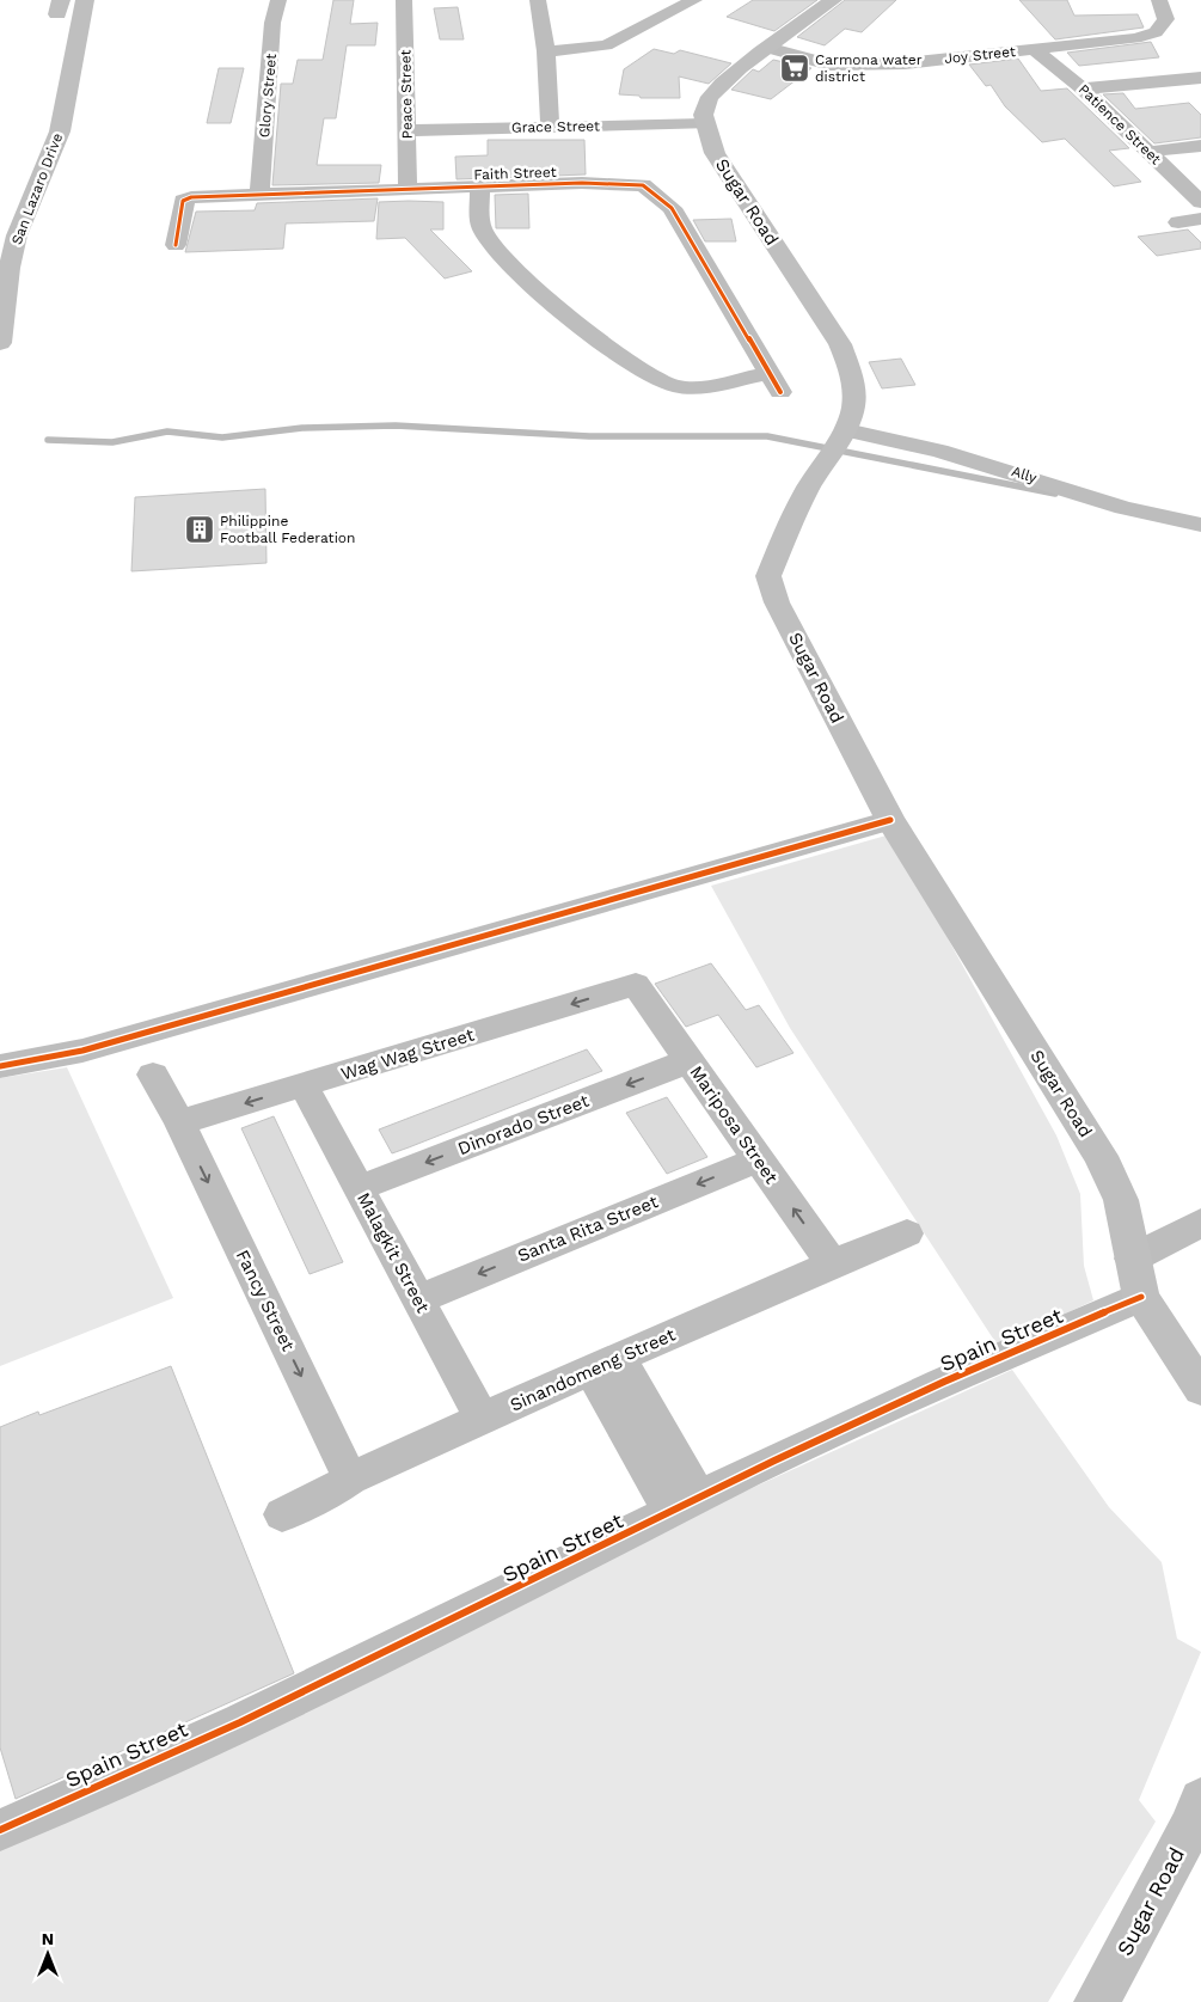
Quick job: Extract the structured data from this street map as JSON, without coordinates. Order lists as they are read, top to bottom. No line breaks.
{"streets":{"main road":["San Lazaro Drive","Sugar Road"],"street":["Joy Street","Peace Street","Glory Street","Patience Street","Grace Street","Faith Street","Ally","Wag Wag Street","Dinorado Street","Mariposa Street","Santa Rita Street","Malagkit Street","Fancy Street","Spain Street","Sinandomeng Street"]},"crossings":[["Joy Street","Patience Street"],["Peace Street","Grace Street"],["Peace Street","Faith Street"],["Glory Street","Faith Street"],["Grace Street","Sugar Road"],["Sugar Road","Ally"],["Sugar Road","Spain Street"],["Wag Wag Street","Mariposa Street"],["Wag Wag Street","Malagkit Street"],["Wag Wag Street","Fancy Street"],["Dinorado Street","Mariposa Street"],["Dinorado Street","Malagkit Street"],["Mariposa Street","Santa Rita Street"],["Mariposa Street","Sinandomeng Street"],["Santa Rita Street","Malagkit Street"],["Malagkit Street","Sinandomeng Street"],["Fancy Street","Sinandomeng Street"]],"one_way":["Santa Rita Street","Fancy Street"],"places":{"supermarket":["Carmona water district"],"building":["Philippine Football Federation"]},"north":"top"}
